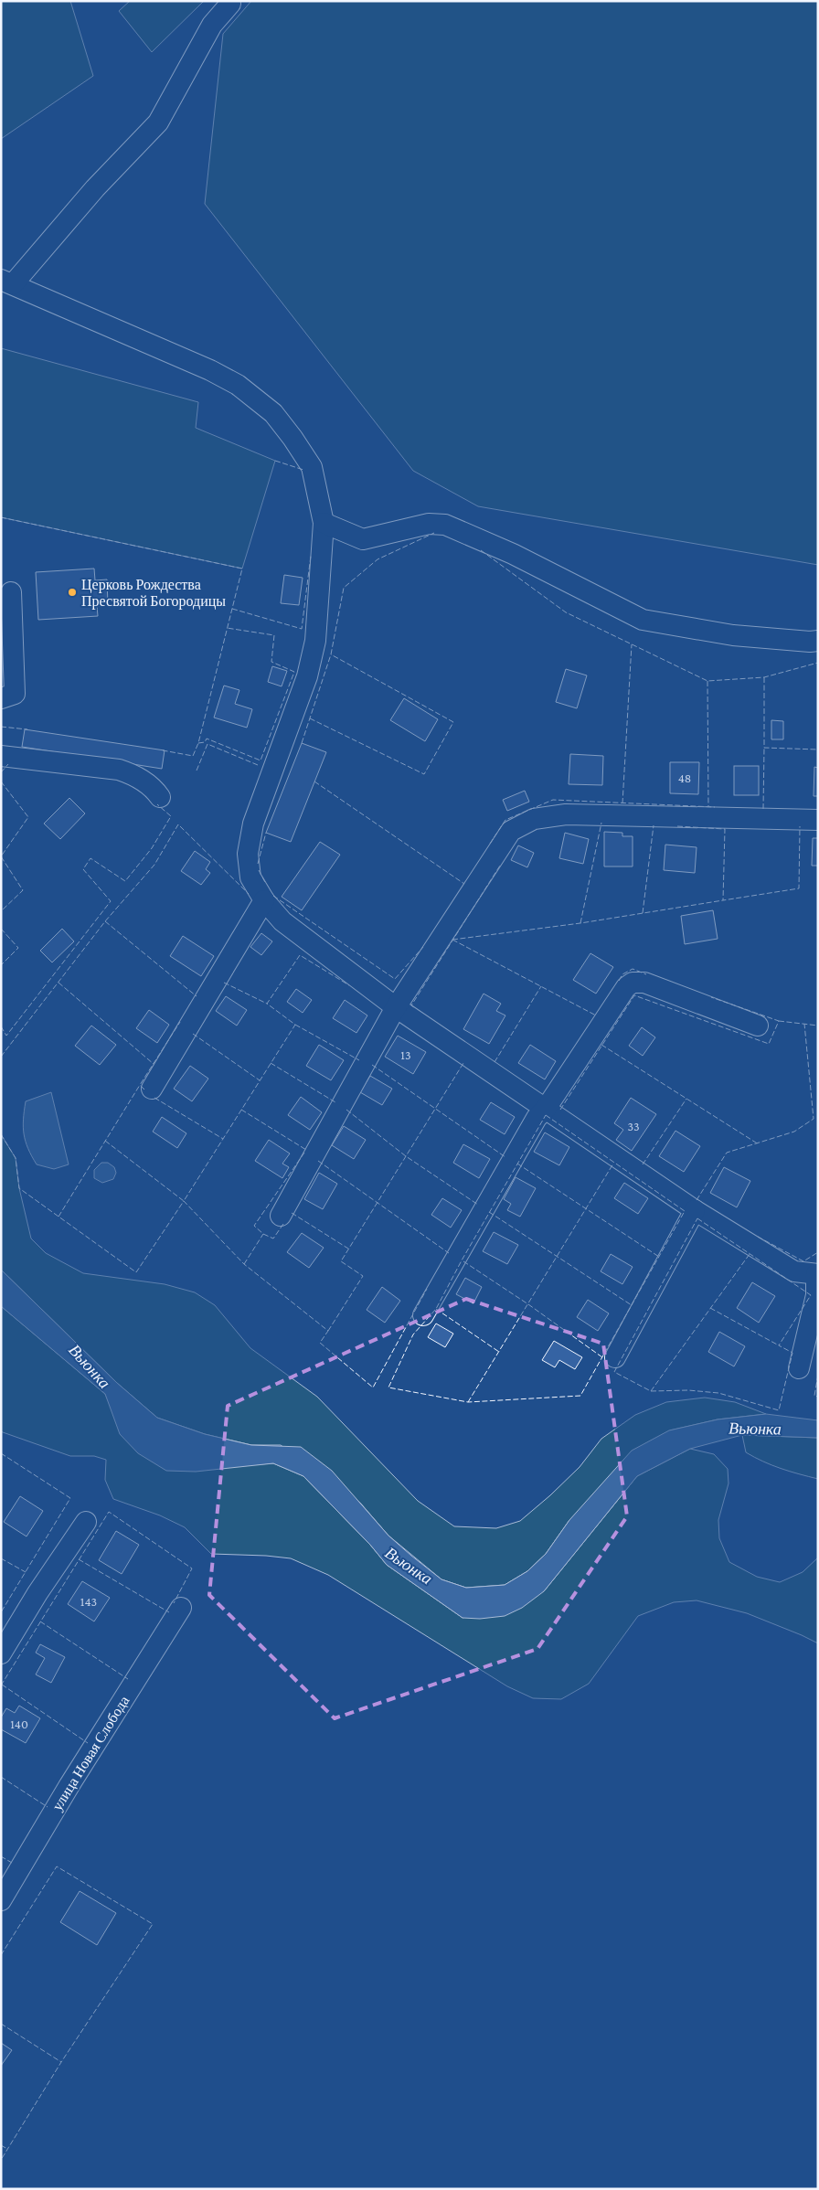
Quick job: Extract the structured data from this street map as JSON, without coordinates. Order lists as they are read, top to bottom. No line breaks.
{"streets":{"street":["улица Новая Слобода"]},"water":["Вьюнка"],"places":["Церковь Рождества Пресвятой Богородицы"],"house_numbers":["48","13","33","143","140"]}
